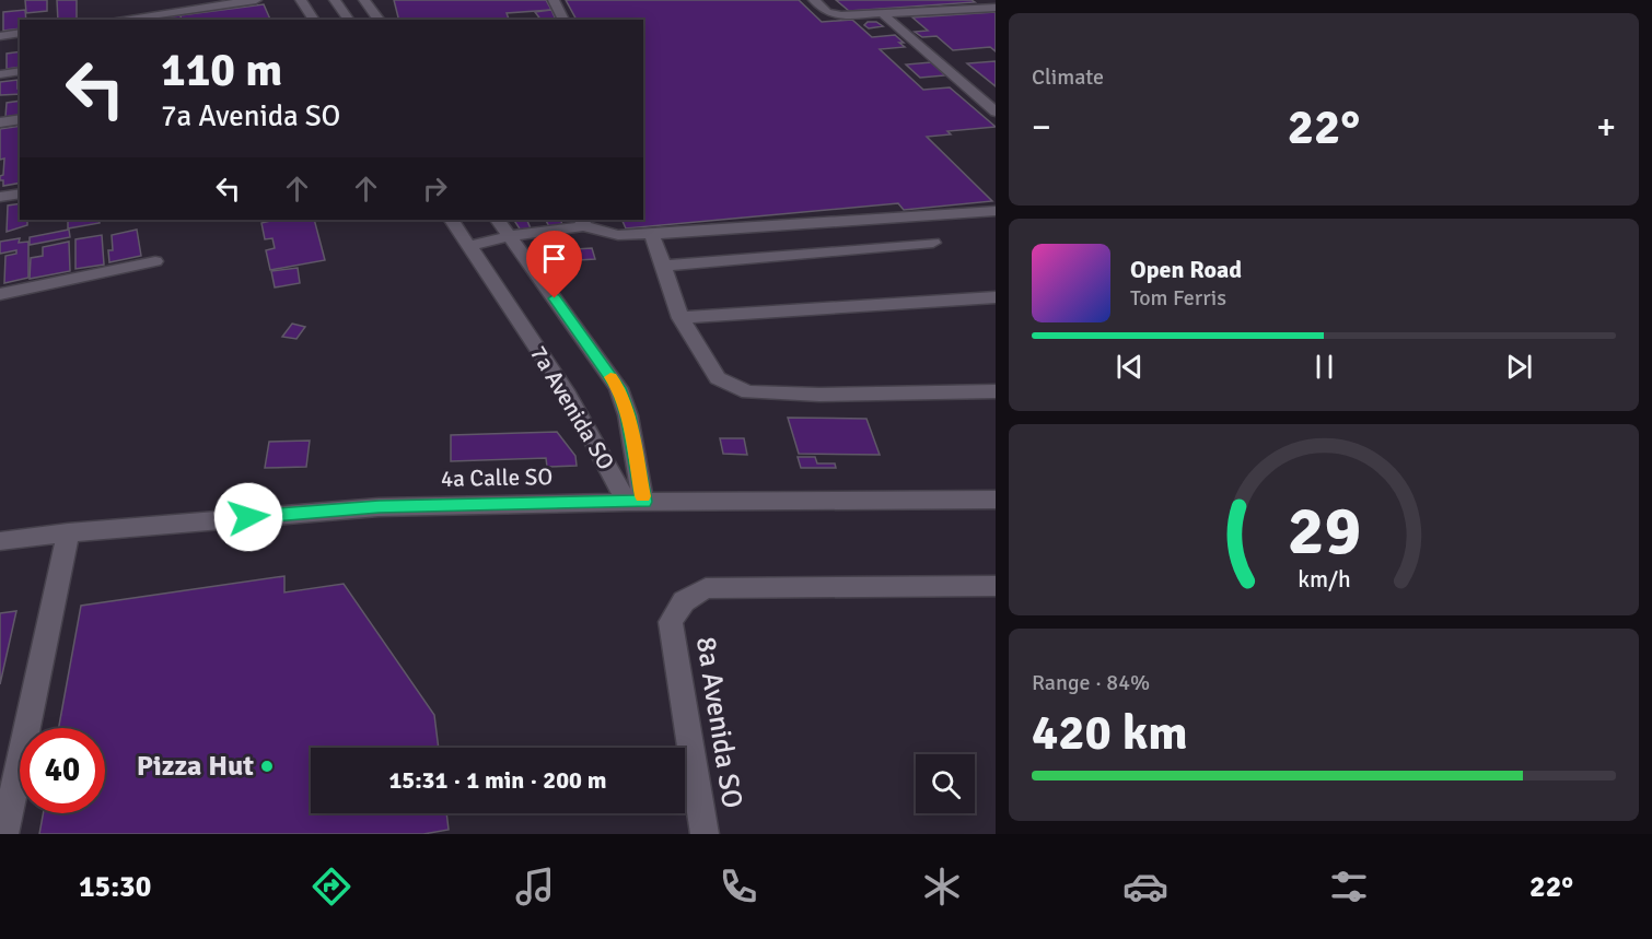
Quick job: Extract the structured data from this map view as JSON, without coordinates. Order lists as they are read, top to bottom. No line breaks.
{"streets":{"street":["7a Avenida SO","4a Calle SO","8a Avenida SO"]},"crossings":[["7a Avenida SO","4a Calle SO"]],"places":["Pizza Hut"],"page":{"tile":["Climate",["Range · 84%","420 km"]],"turn":["110 m","7a Avenida SO"],"heat":["−","22°","+"],"song":["Open Road","Tom Ferris"],"limit":"40","trip":"15:31 · 1 min · 200 m","tabs":["15:30","22°"],"gauge":["29","km/h"]}}
